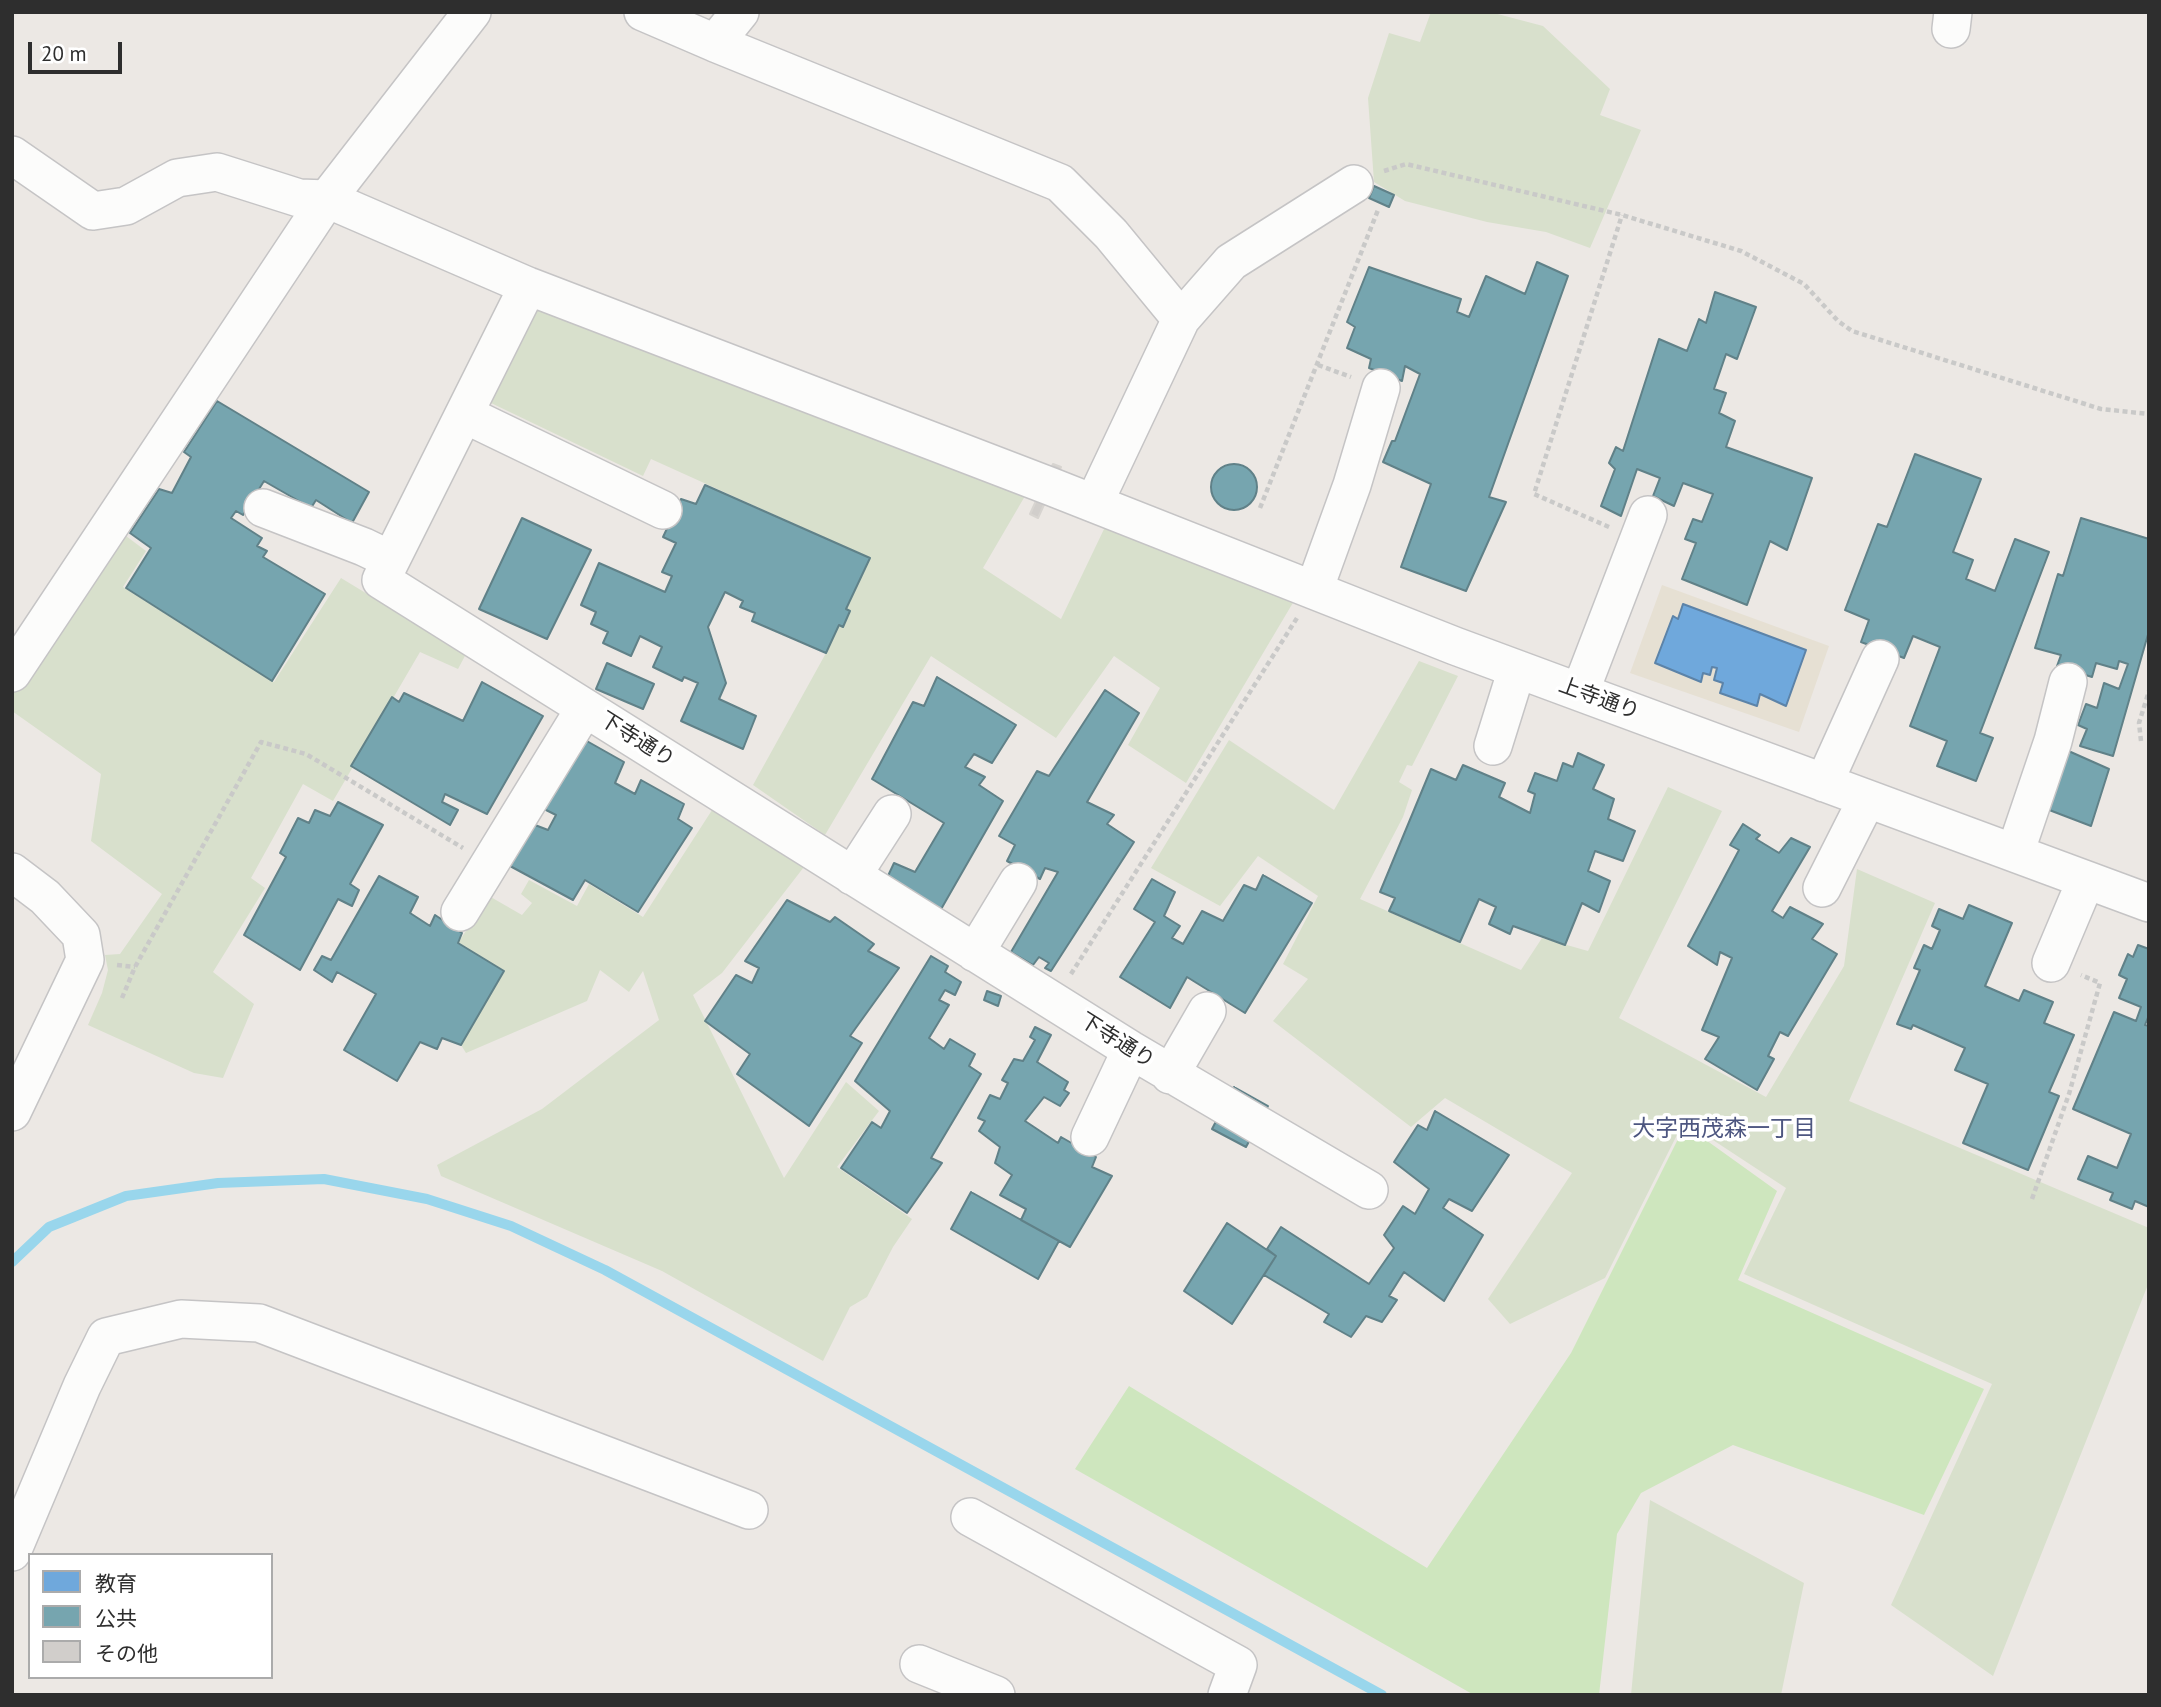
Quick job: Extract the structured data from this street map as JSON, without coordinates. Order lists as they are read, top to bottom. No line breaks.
{"streets":{"street":["上寺通り","下寺通り"]},"crossings":[["上寺通り","下寺通り"]],"districts":["大字西茂森一丁目"],"legend":["教育","公共","その他"],"scale_bar":"20 m"}
